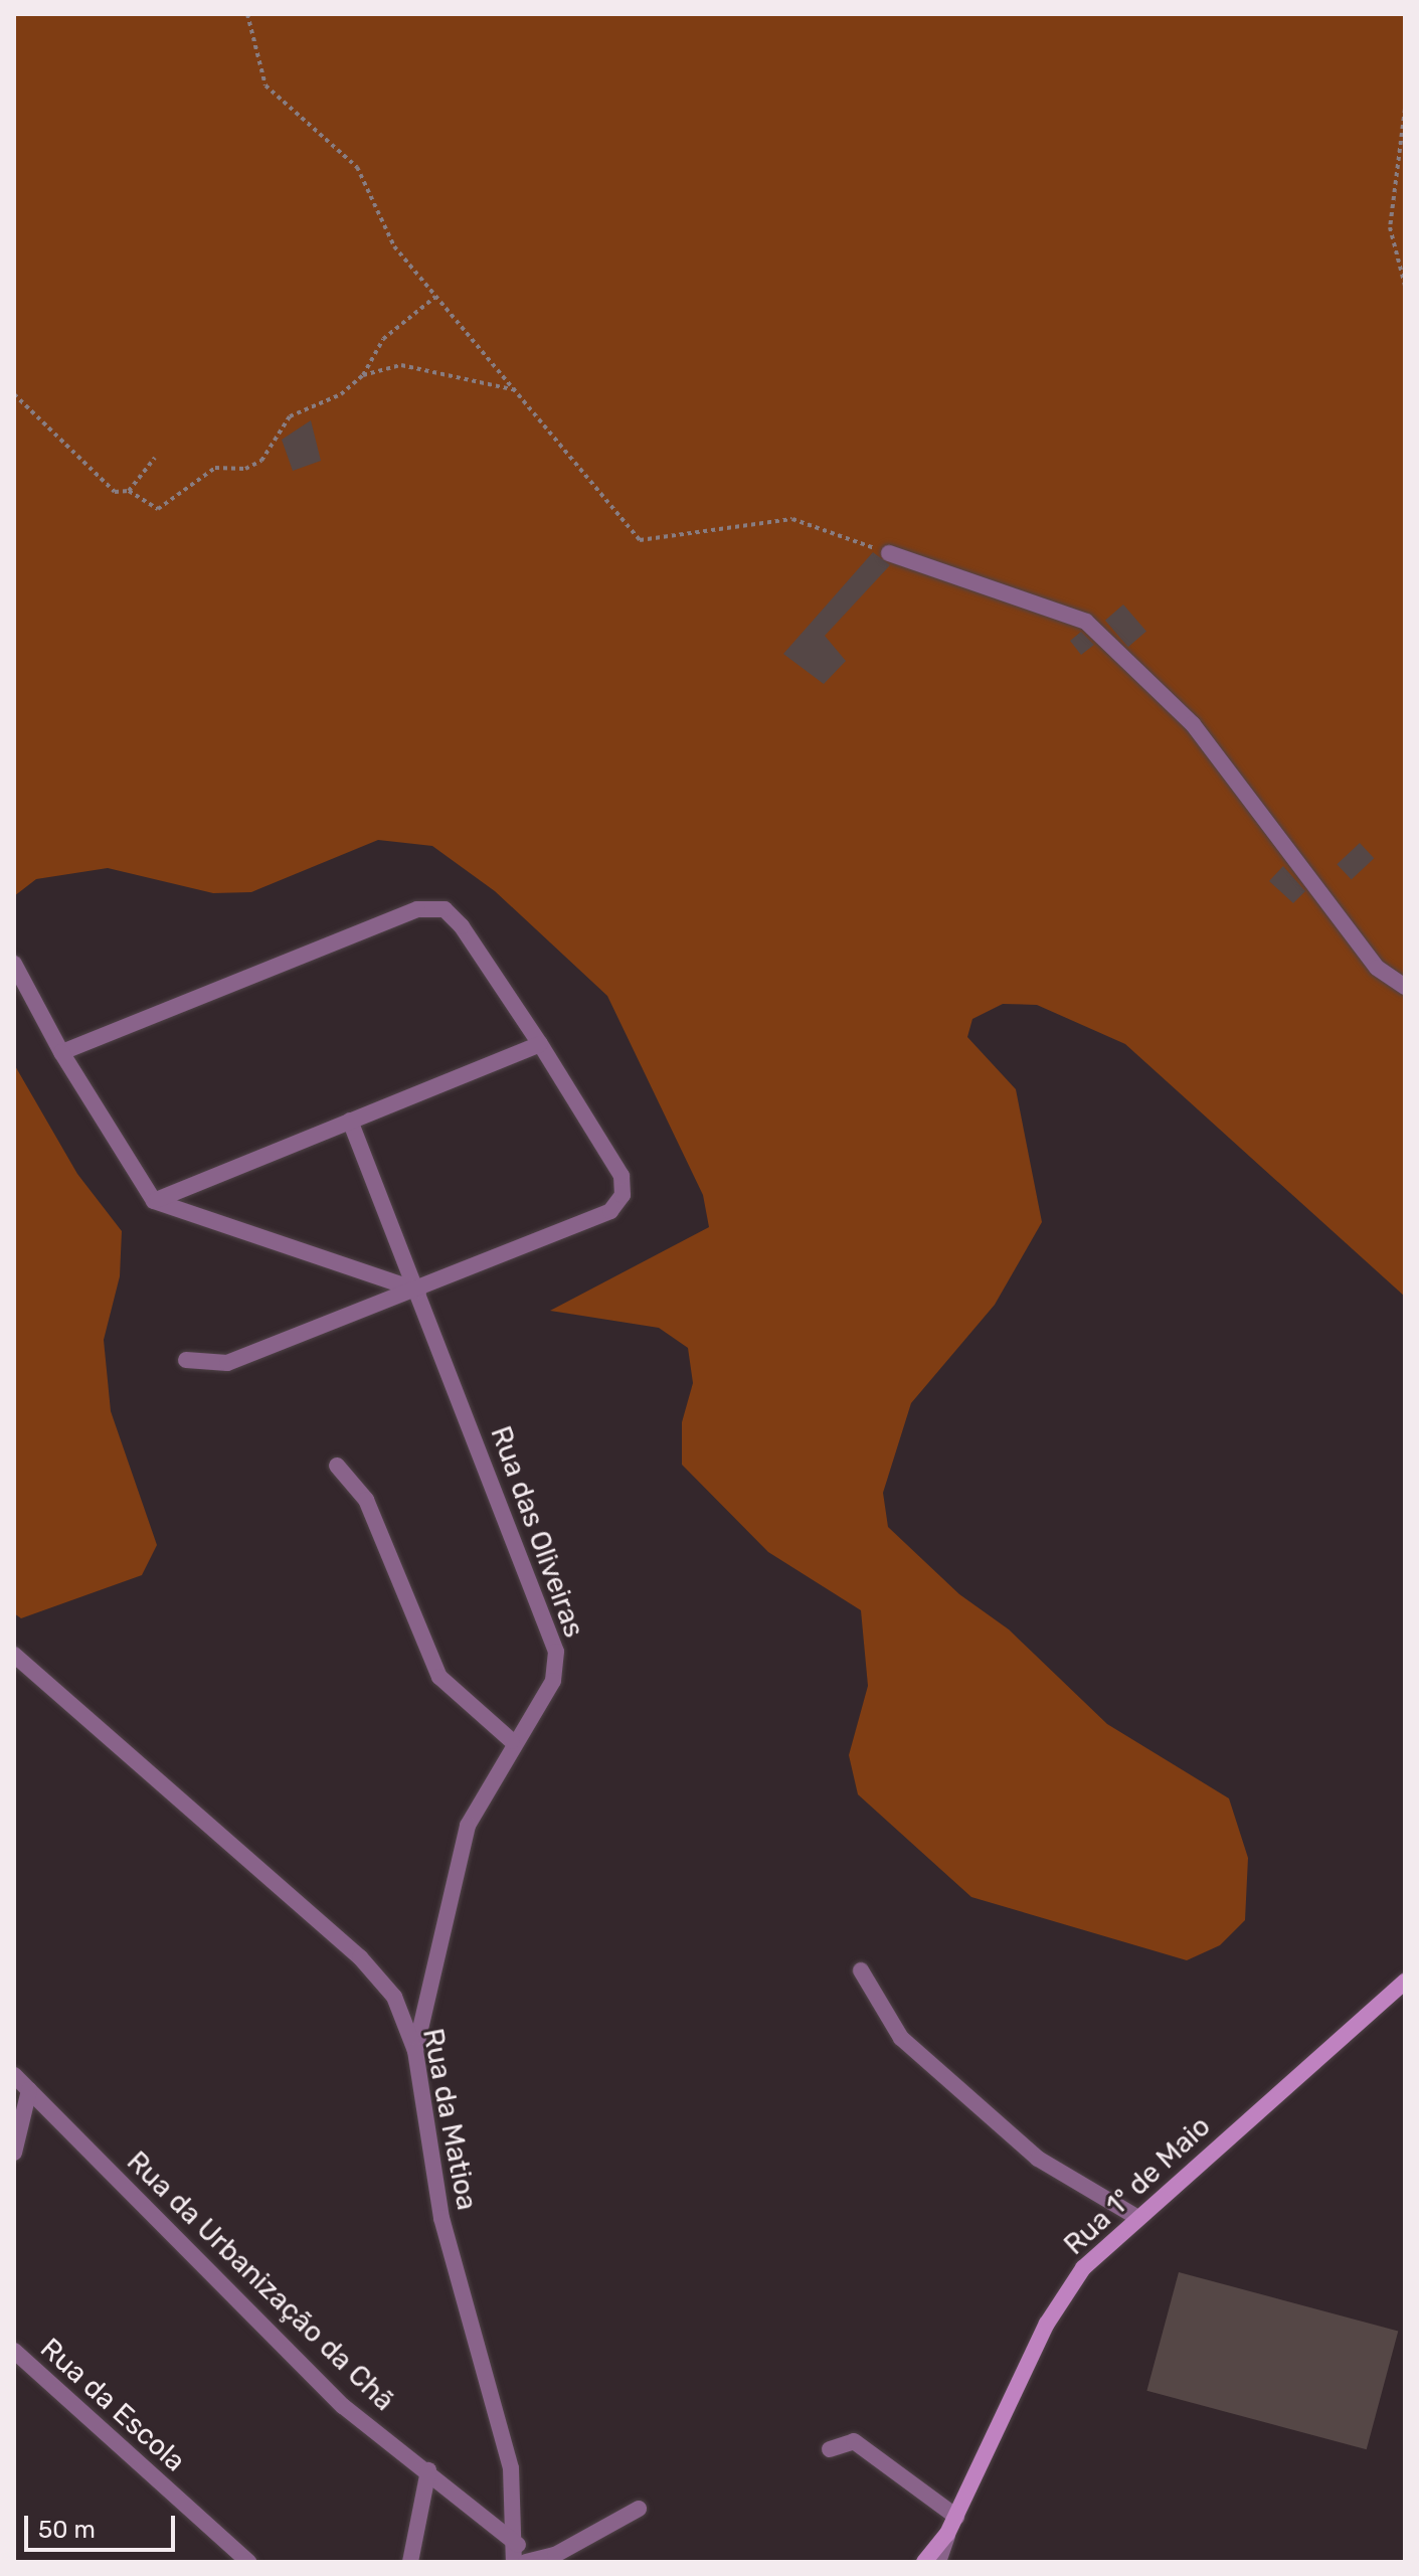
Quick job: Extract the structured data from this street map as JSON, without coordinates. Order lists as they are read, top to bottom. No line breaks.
{"streets":{"street":["Rua das Oliveiras","Rua da Matioa","Rua 1º de Maio","Rua da Urbanização da Chã","Rua da Escola"]},"crossings":[["Rua das Oliveiras","Rua da Matioa"],["Rua da Matioa","Rua da Urbanização da Chã"]],"scale_bar":"50 m"}
